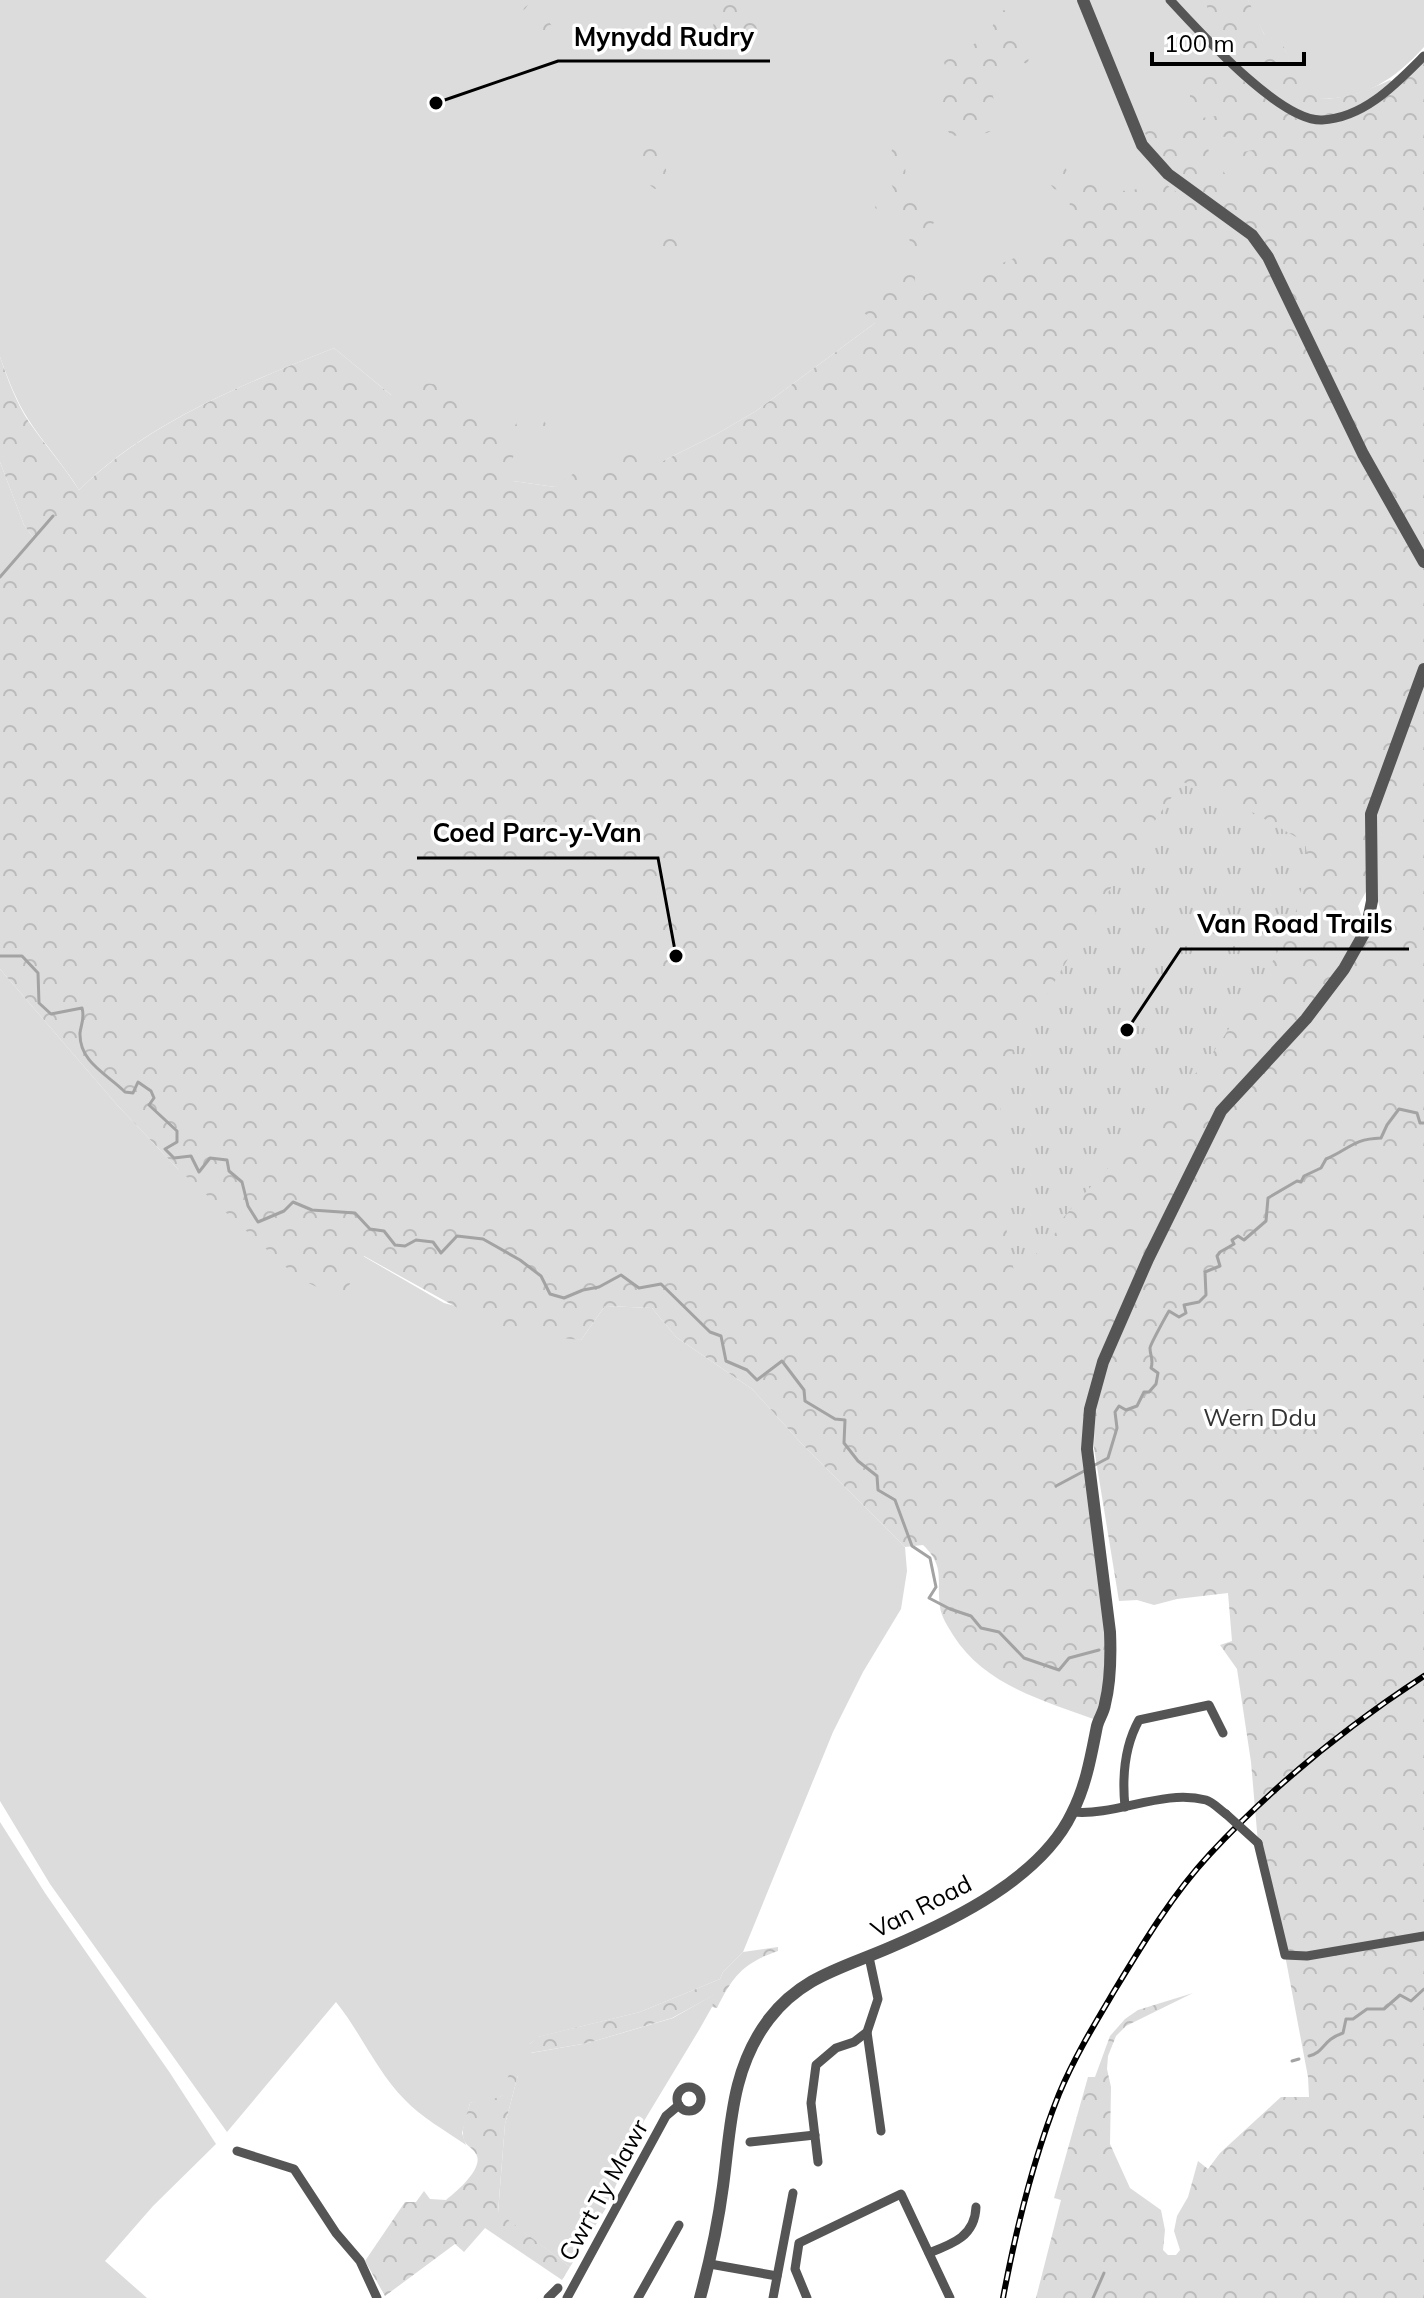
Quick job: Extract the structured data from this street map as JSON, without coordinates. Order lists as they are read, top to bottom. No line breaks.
{"streets":{"street":["Van Road","Cwrt Ty Mawr"]},"parks":["Wern Ddu"],"places":["Mynydd Rudry","Coed Parc-y-Van","Van Road Trails"],"scale_bar":"100 m"}
